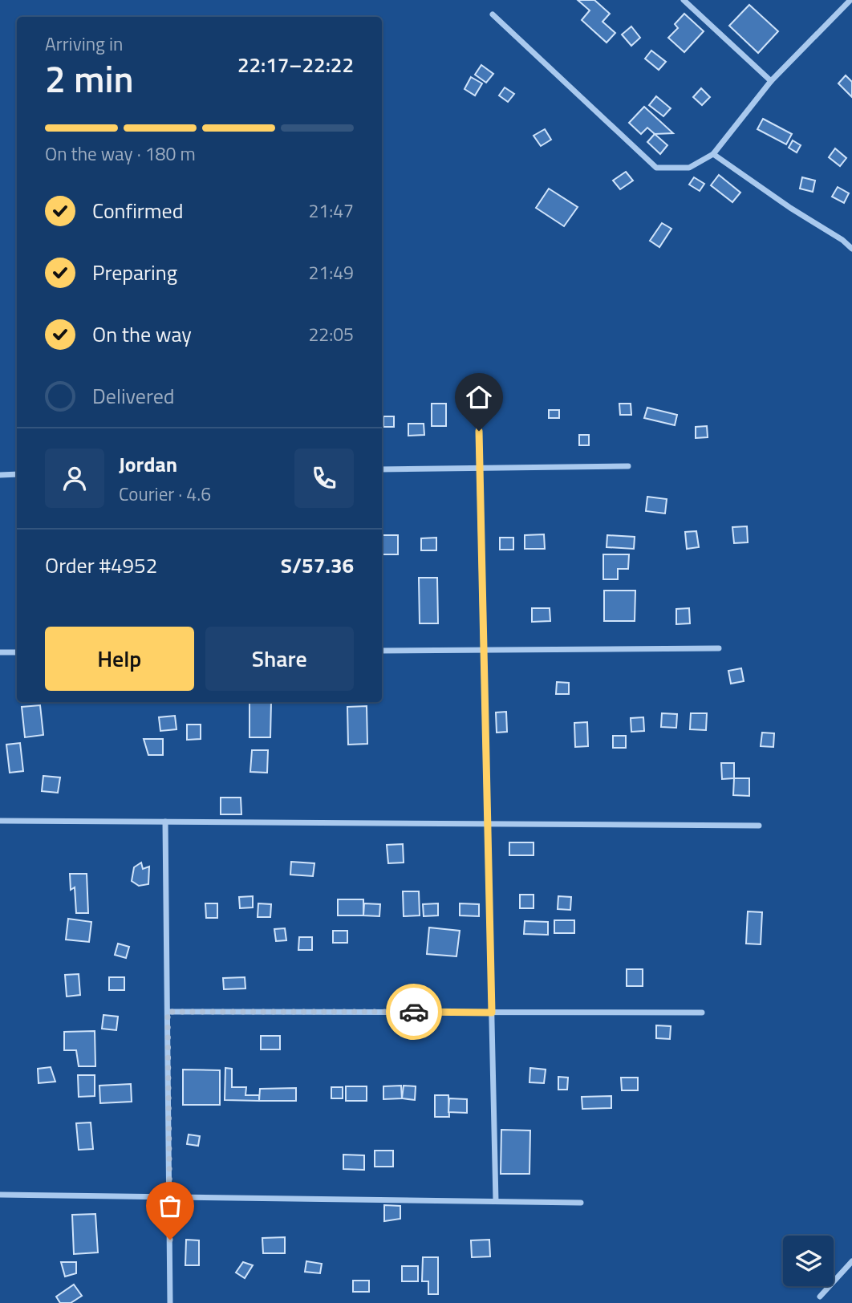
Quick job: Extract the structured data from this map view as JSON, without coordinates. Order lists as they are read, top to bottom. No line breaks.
{"page":{"heading":["2 min","Arriving in","22:17–22:22"],"panel":["Jordan","Courier · 4.6","Order #4952","S/57.36"],"bar":"On the way · 180 m","list":[["Confirmed","21:47"],["Preparing","21:49"],["On the way","22:05"],"Delivered"],"buttons":["Help","Share"]}}
